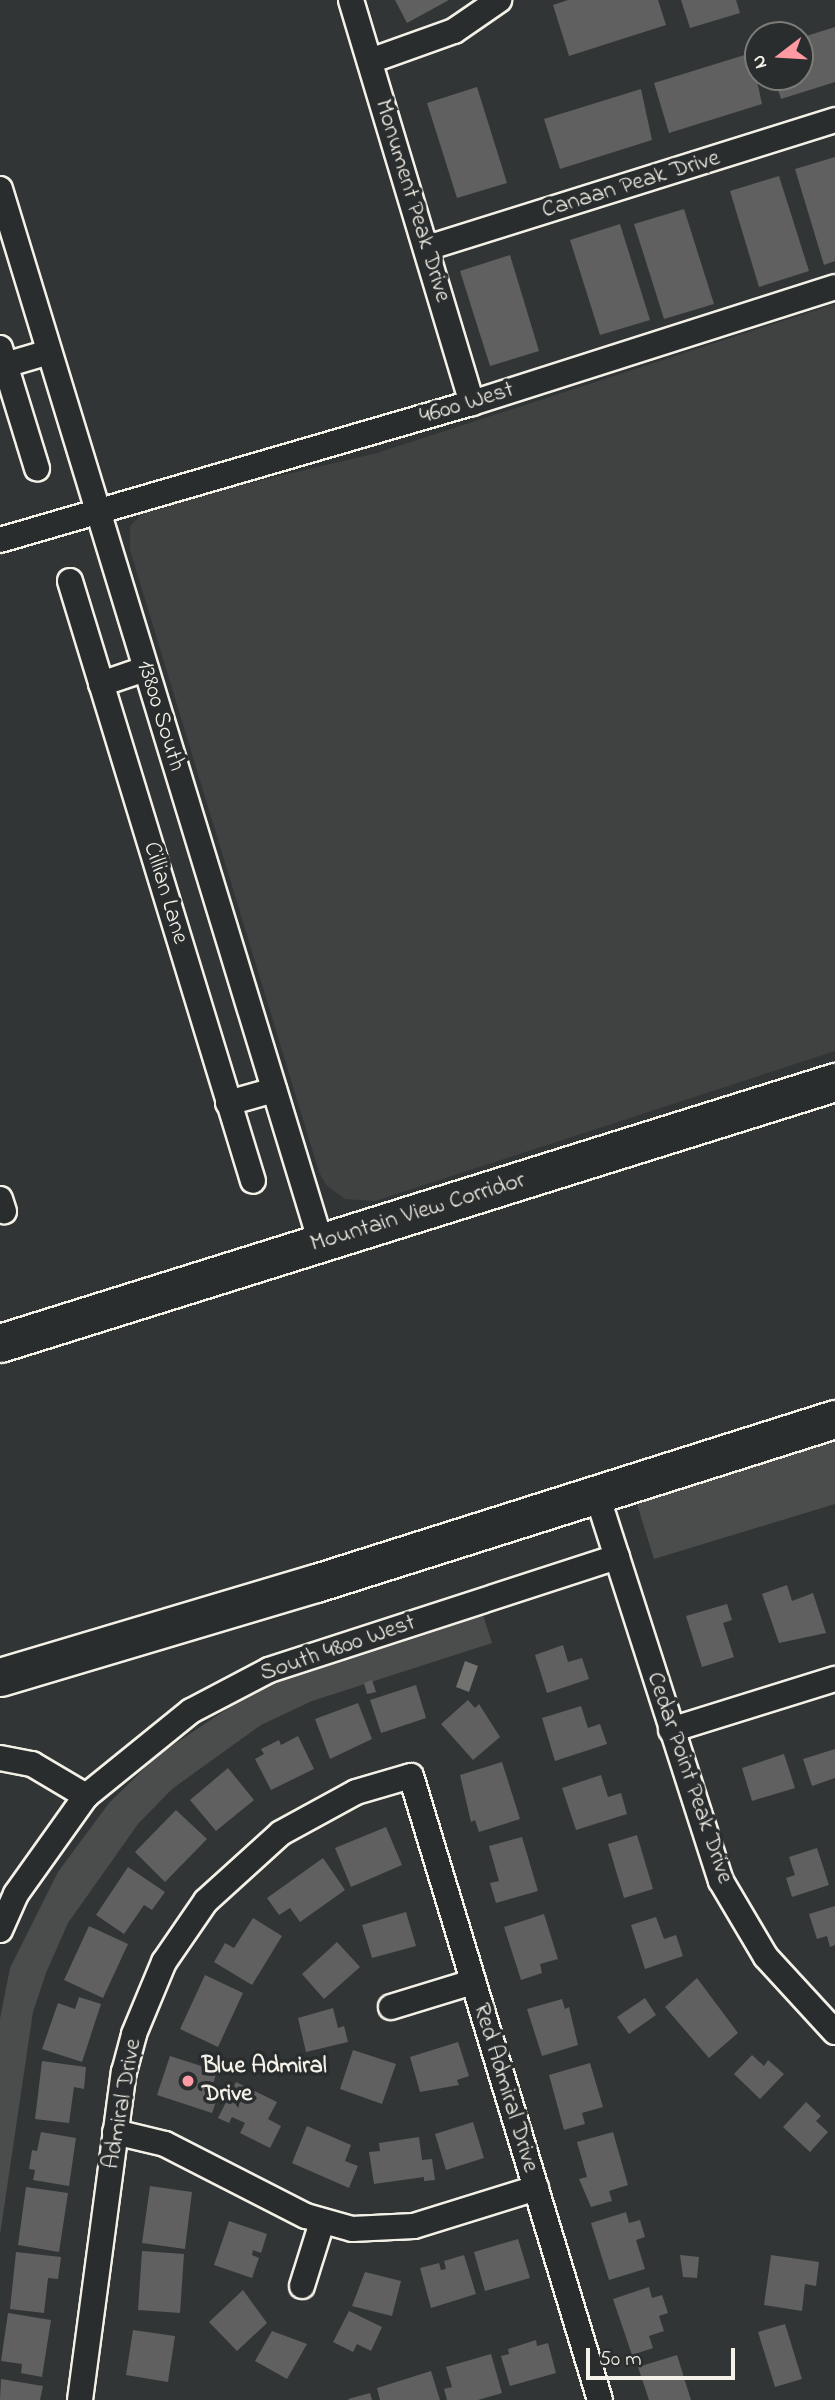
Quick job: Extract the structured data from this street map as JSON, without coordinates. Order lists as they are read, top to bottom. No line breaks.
{"streets":{"highway":["Mountain View Corridor"],"street":["Canaan Peak Drive","Monument Peak Drive","4600 West","13800 South","Cillian Lane","South 4800 West","Cedar Point Peak Drive","Red Admiral Drive","Admiral Drive"]},"crossings":[["Canaan Peak Drive","Monument Peak Drive"],["Monument Peak Drive","4600 West"],["4600 West","13800 South"],["13800 South","Mountain View Corridor"],["South 4800 West","Cedar Point Peak Drive"],["Red Admiral Drive","Admiral Drive"]],"places":["Blue Admiral Drive"],"scale_bar":"50 m","north":"left"}
